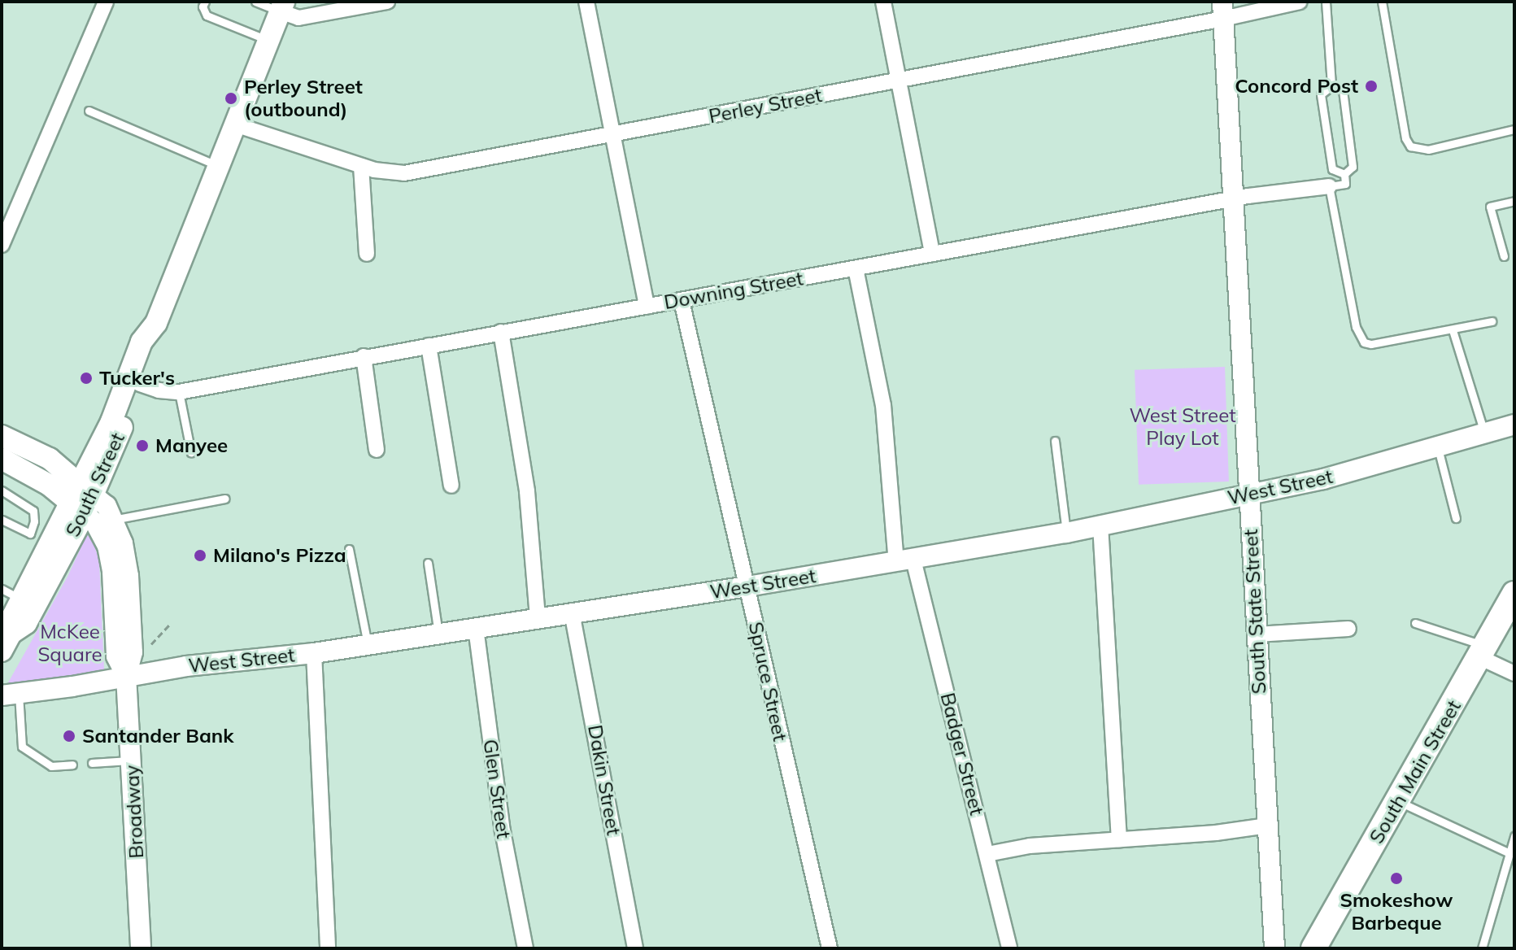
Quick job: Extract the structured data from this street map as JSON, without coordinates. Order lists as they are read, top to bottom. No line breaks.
{"streets":{"main road":["South Street","South Main Street"],"street":["Perley Street","Downing Street","West Street","South State Street","Spruce Street","Badger Street","Dakin Street","Glen Street","Broadway"]},"crossings":[["Perley Street","South Street"],["Perley Street","South State Street"],["Downing Street","South Street"],["Downing Street","South State Street"],["Downing Street","Spruce Street"],["Downing Street","Badger Street"],["South Street","Broadway"],["West Street","South State Street"],["West Street","Spruce Street"],["West Street","Badger Street"],["West Street","Dakin Street"],["West Street","Glen Street"],["West Street","Broadway"]],"parks":["West Street Play Lot","McKee Square"],"places":["Concord Post","Perley Street (outbound)","Tucker's","Manyee","Milano's Pizza","Santander Bank","Smokeshow Barbeque"]}
